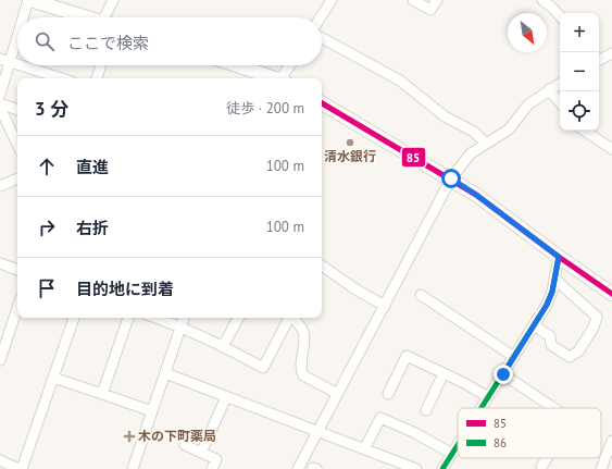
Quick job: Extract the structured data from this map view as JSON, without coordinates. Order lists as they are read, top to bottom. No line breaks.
{"places":{"other":["清水銀行"],"health":["木の下町薬局"]},"lines":["transit line 85","transit line 86"],"legend":["85","86"],"north":"bottom right","page":{"map_buttons":["+","−"],"search":"ここで検索","heading":["3 分","徒歩 · 200 m"],"list":[["直進","100 m"],["右折","100 m"],"目的地に到着"]}}
